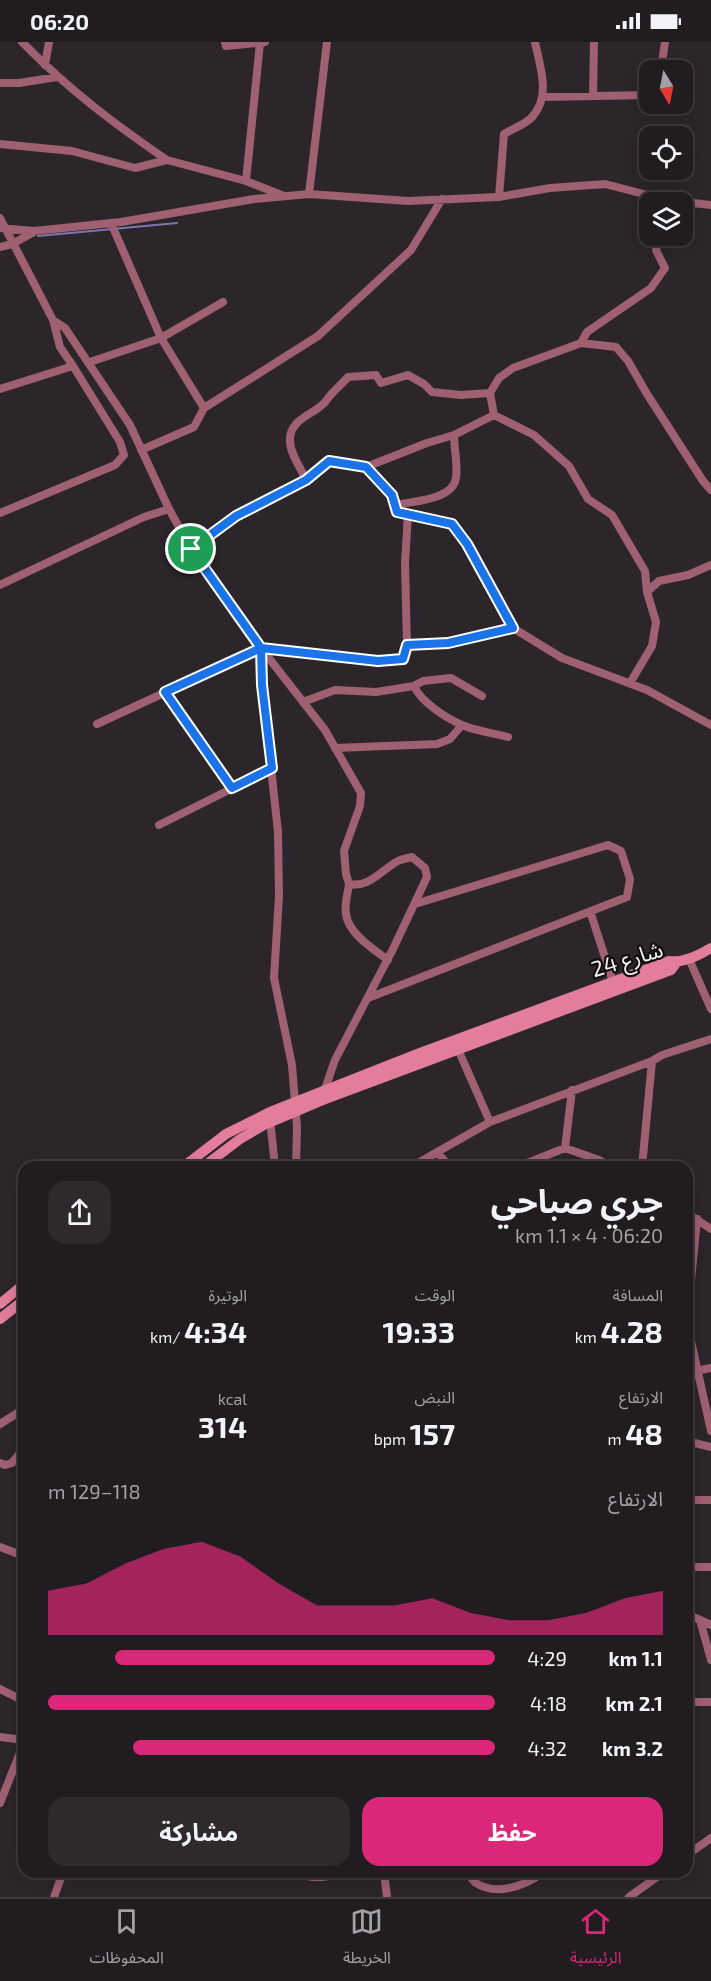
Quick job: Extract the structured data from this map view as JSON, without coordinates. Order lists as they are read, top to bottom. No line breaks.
{"streets":{"street":["شارع 24"]},"north":"bottom","page":{"status":"06:20","heading":["جري صباحي","06:20 · 4 × 1.1 km"],"stats":[["المسافة","4.28 km"],["الوقت","19:33"],["الوتيرة","4:34 /km"],["الارتفاع","48 m"],["النبض","157 bpm"],["kcal","314"]],"chart":["الارتفاع","118–129 m"],"list":[{"name":"1.1 km","note":"4:29"},{"name":"2.1 km","note":"4:18"},{"name":"3.2 km","note":"4:32"}],"buttons":["حفظ","مشاركة"],"tabs":["الرئيسية","الخريطة","المحفوظات"]}}
